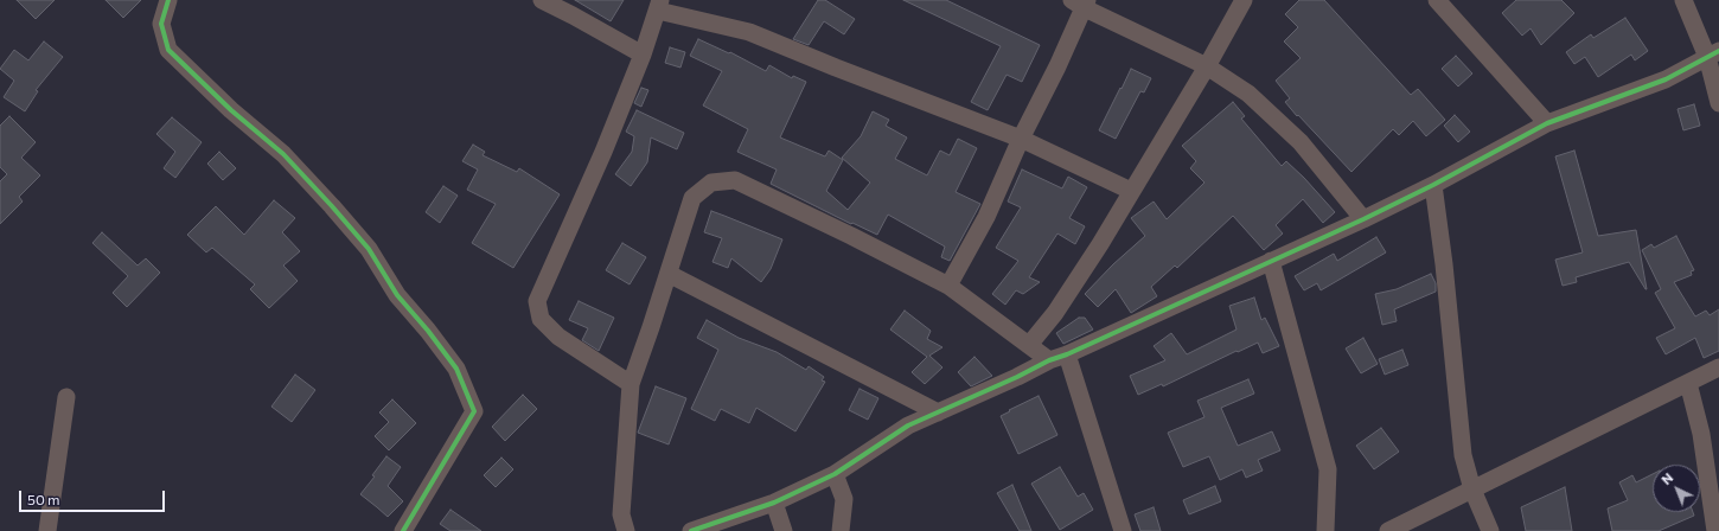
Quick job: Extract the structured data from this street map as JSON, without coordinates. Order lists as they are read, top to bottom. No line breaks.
{"scale_bar":"50 m","north":"top left"}
